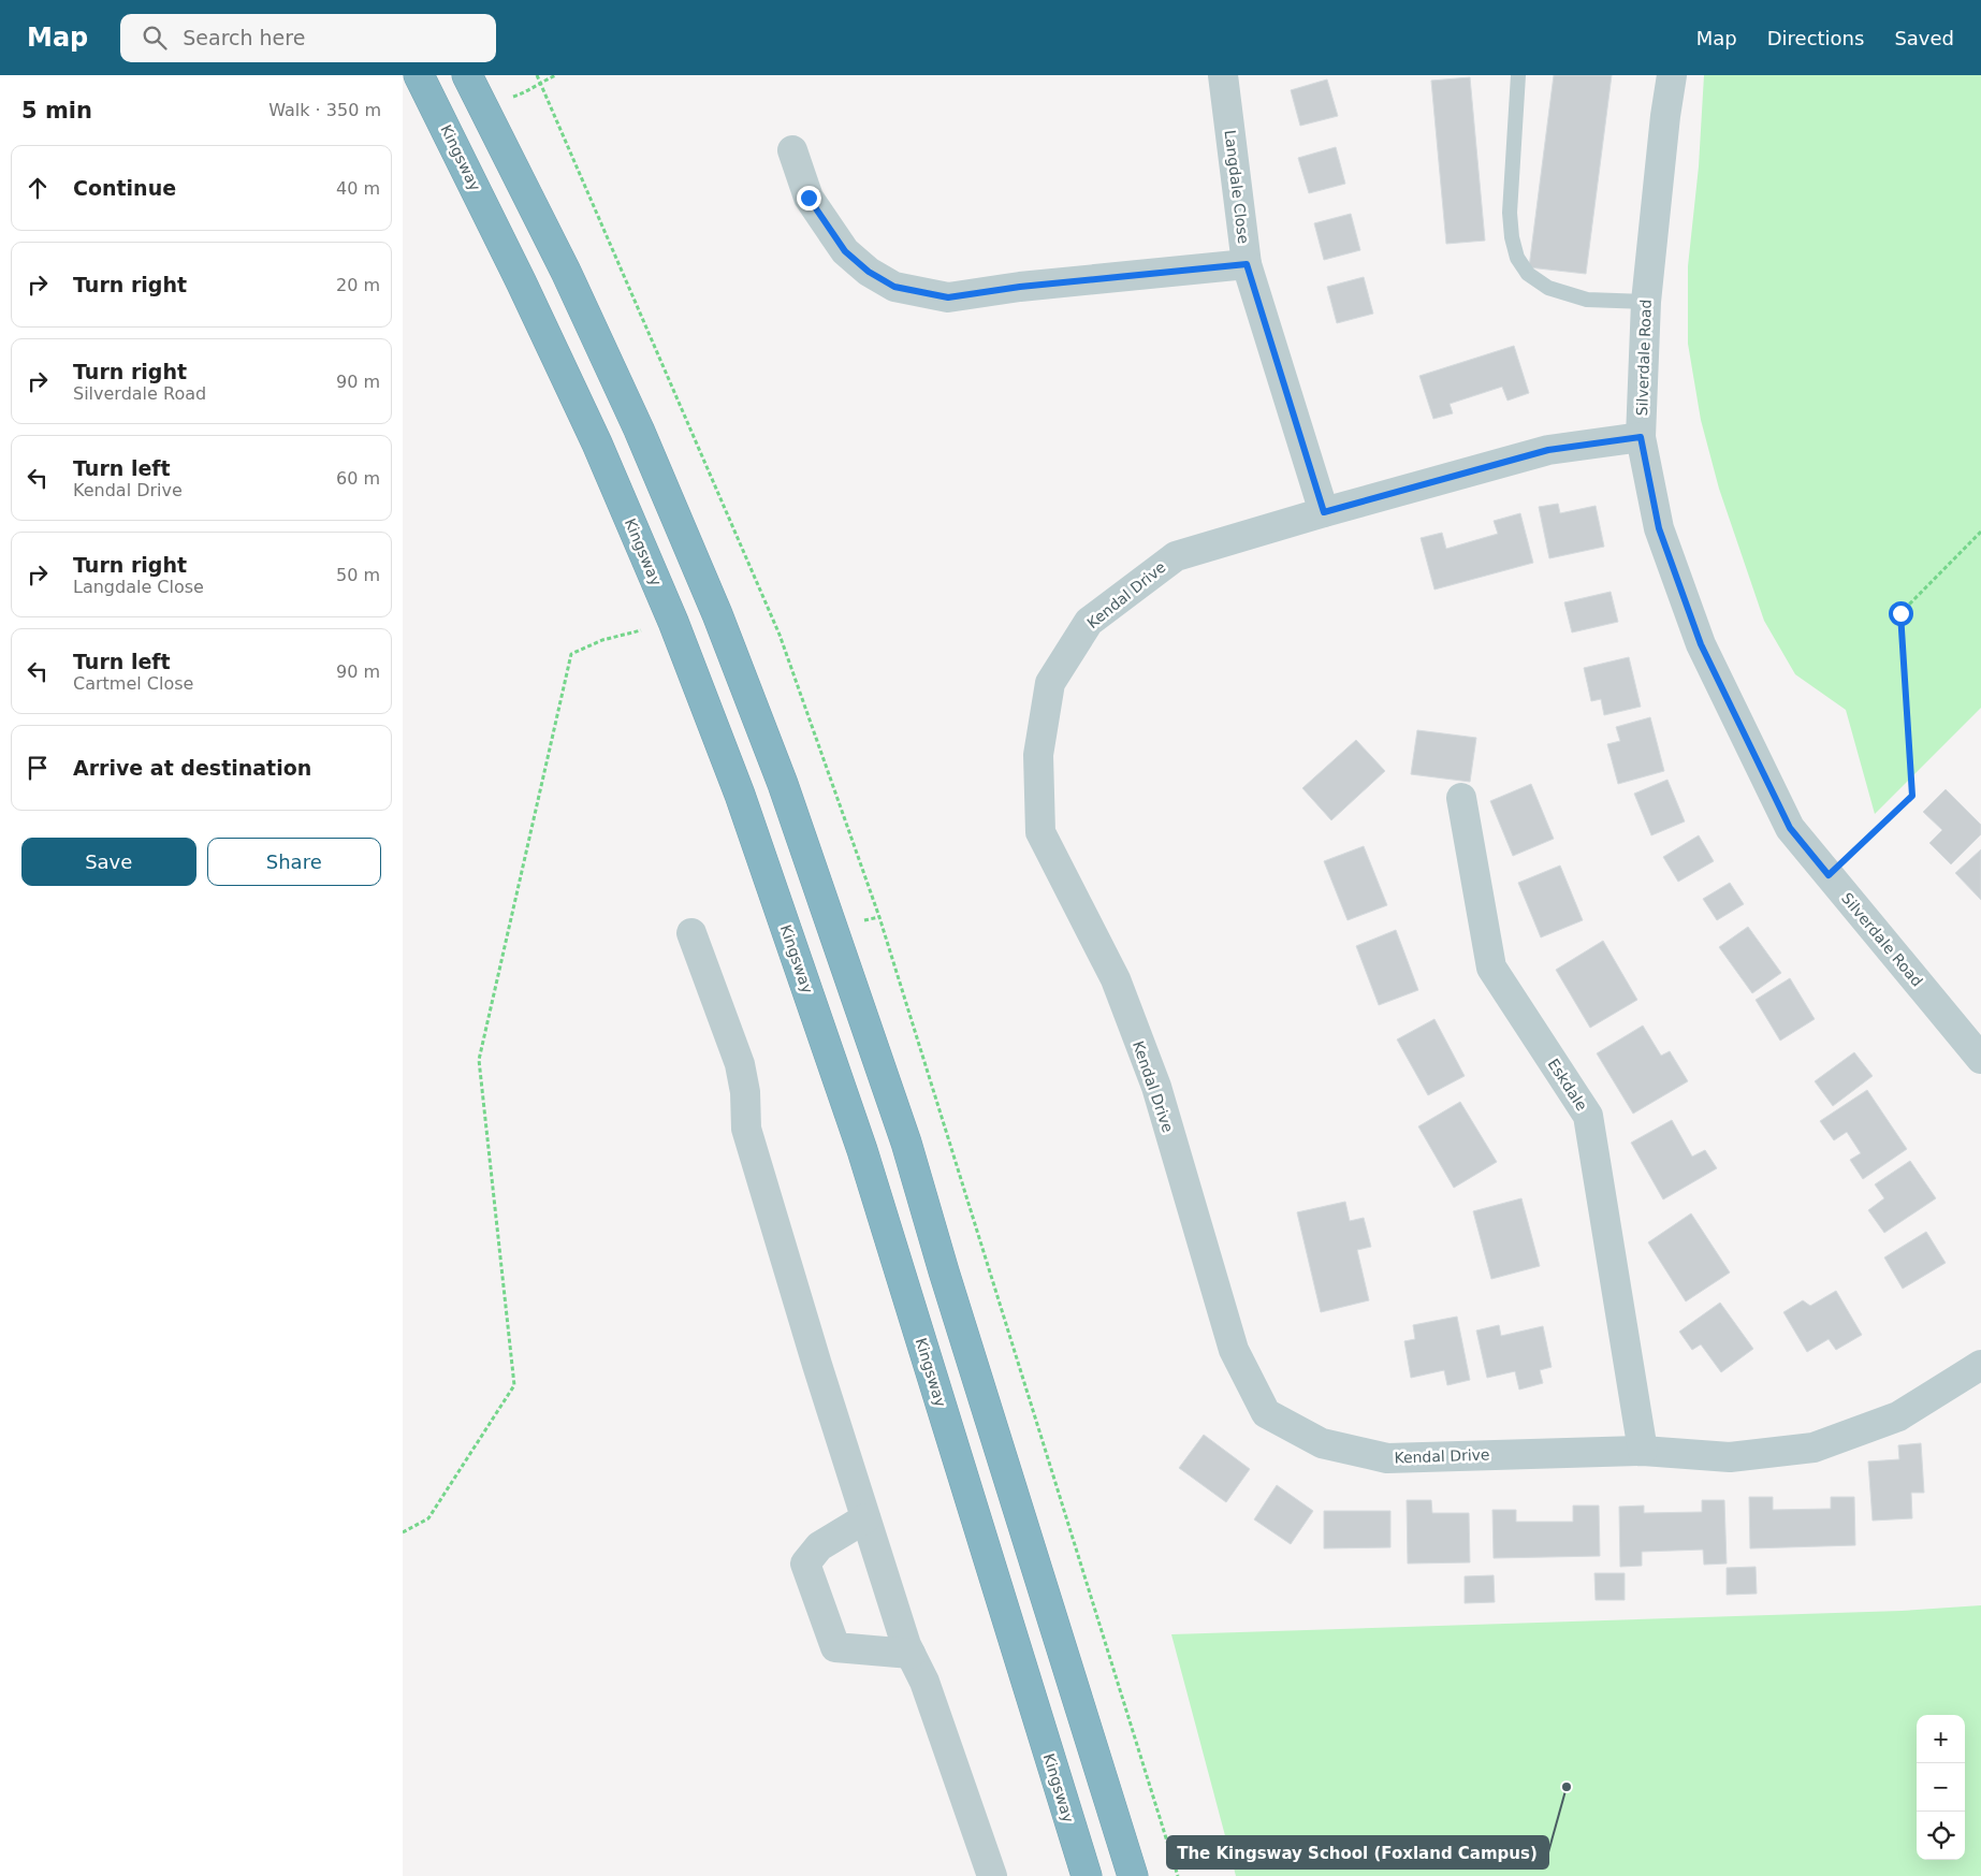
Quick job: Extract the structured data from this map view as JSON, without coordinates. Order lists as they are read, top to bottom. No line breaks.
{"streets":{"highway":["Kingsway"],"street":["Langdale Close","Silverdale Road","Kendal Drive","Eskdale"]},"crossings":[["Langdale Close","Kendal Drive"],["Silverdale Road","Kendal Drive"],["Kendal Drive","Eskdale"]],"places":["The Kingsway School (Foxland Campus)"],"page":{"header":"Map","search":"Search here","nav":["Map","Directions","Saved"],"heading":["5 min","Walk · 350 m"],"list":[["Continue","40 m"],["Turn right","20 m"],["Turn right","Silverdale Road","90 m"],["Turn left","Kendal Drive","60 m"],["Turn right","Langdale Close","50 m"],["Turn left","Cartmel Close","90 m"],"Arrive at destination"],"buttons":["Save","Share"],"map_buttons":["+","−"]}}
